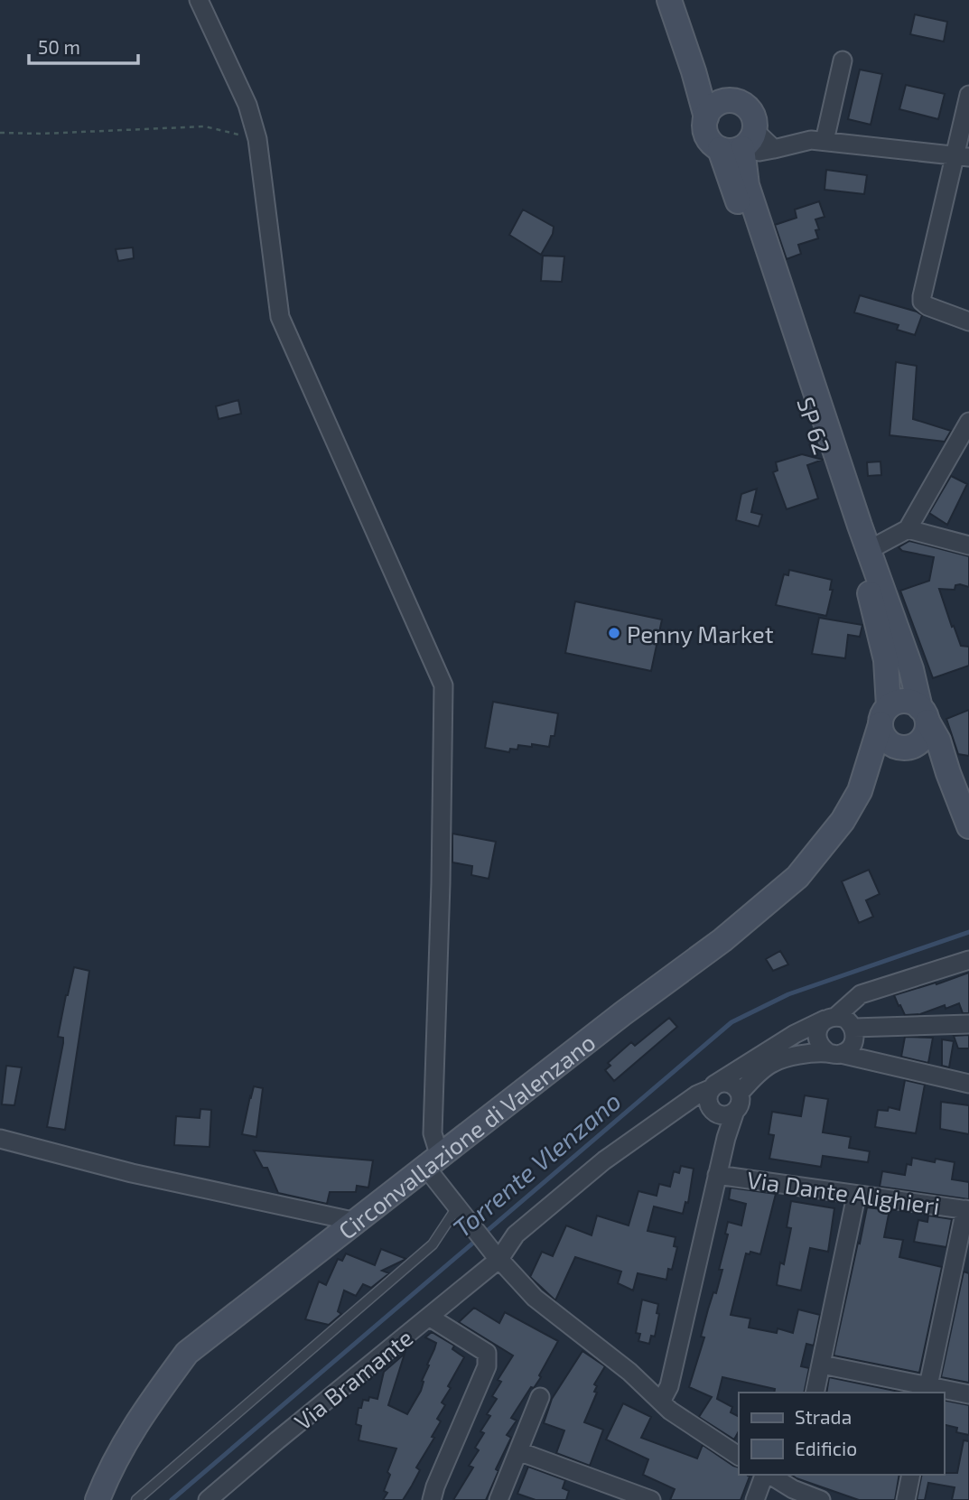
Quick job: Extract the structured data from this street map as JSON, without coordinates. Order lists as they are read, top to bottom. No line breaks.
{"streets":{"main road":["SP 62","Circonvallazione di Valenzano"],"street":["Via Dante Alighieri","Via Bramante"]},"water":["Torrente Vlenzano"],"places":["Penny Market"],"legend":["Strada","Edificio"],"scale_bar":"50 m"}
